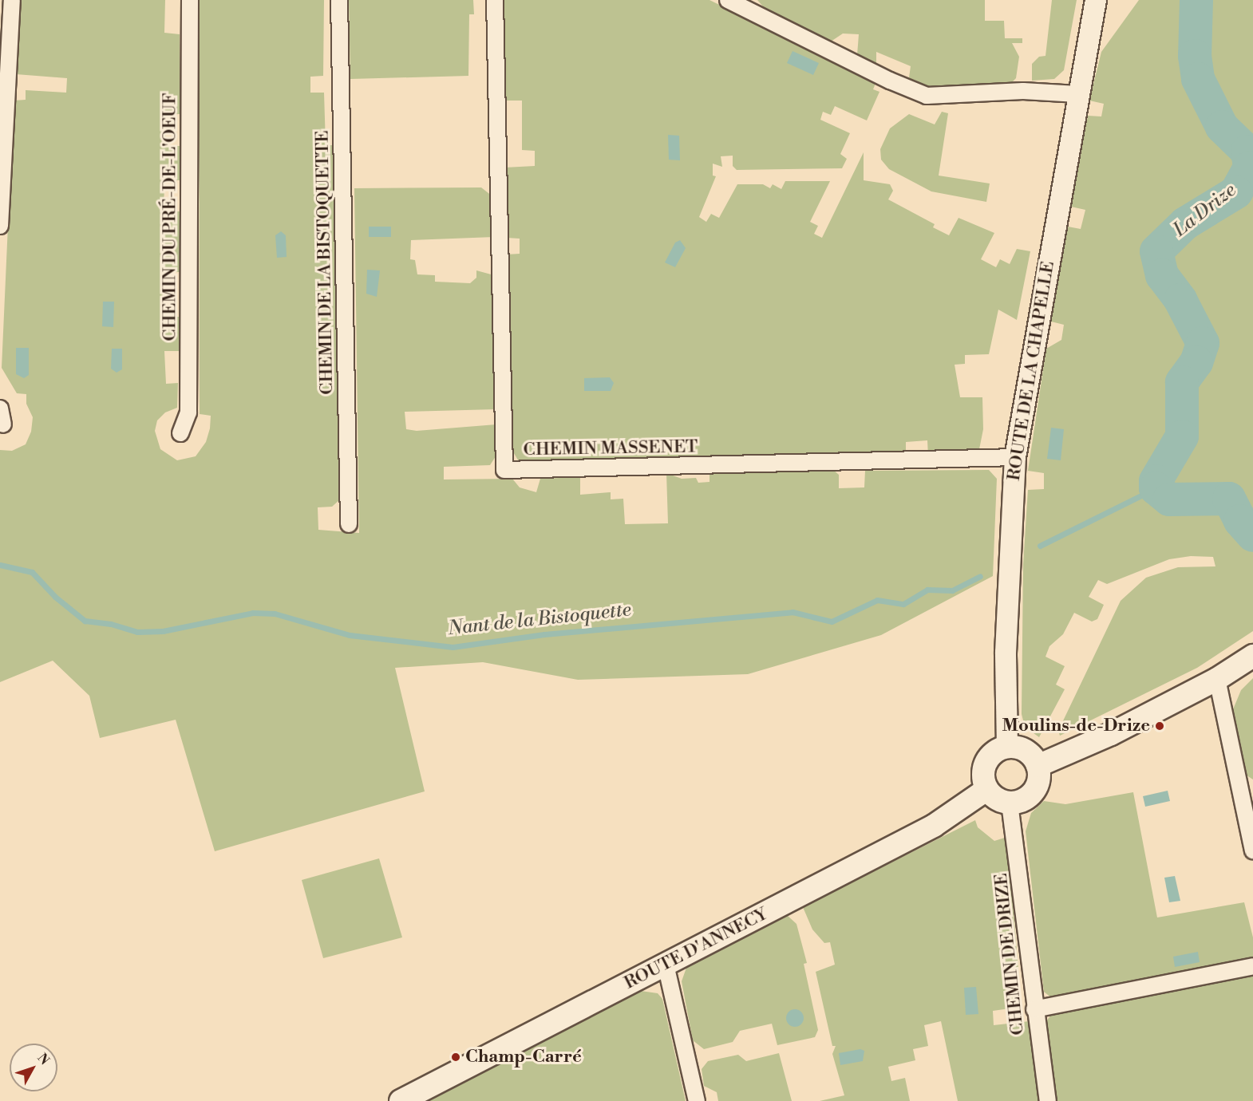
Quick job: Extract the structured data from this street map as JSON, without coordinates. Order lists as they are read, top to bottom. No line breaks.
{"streets":{"main road":["ROUTE D'ANNECY"],"street":["CHEMIN DU PRÉ-DE-L'OEUF","CHEMIN DE LA BISTOQUETTE","ROUTE DE LA CHAPELLE","CHEMIN MASSENET","CHEMIN DE DRIZE"]},"crossings":[["ROUTE DE LA CHAPELLE","CHEMIN MASSENET"],["ROUTE DE LA CHAPELLE","ROUTE D'ANNECY"],["ROUTE DE LA CHAPELLE","CHEMIN DE DRIZE"],["ROUTE D'ANNECY","CHEMIN DE DRIZE"]],"water":["La Drize","Nant de la Bistoquette"],"places":["Moulins-de-Drize","Champ-Carré"],"north":"top right"}
